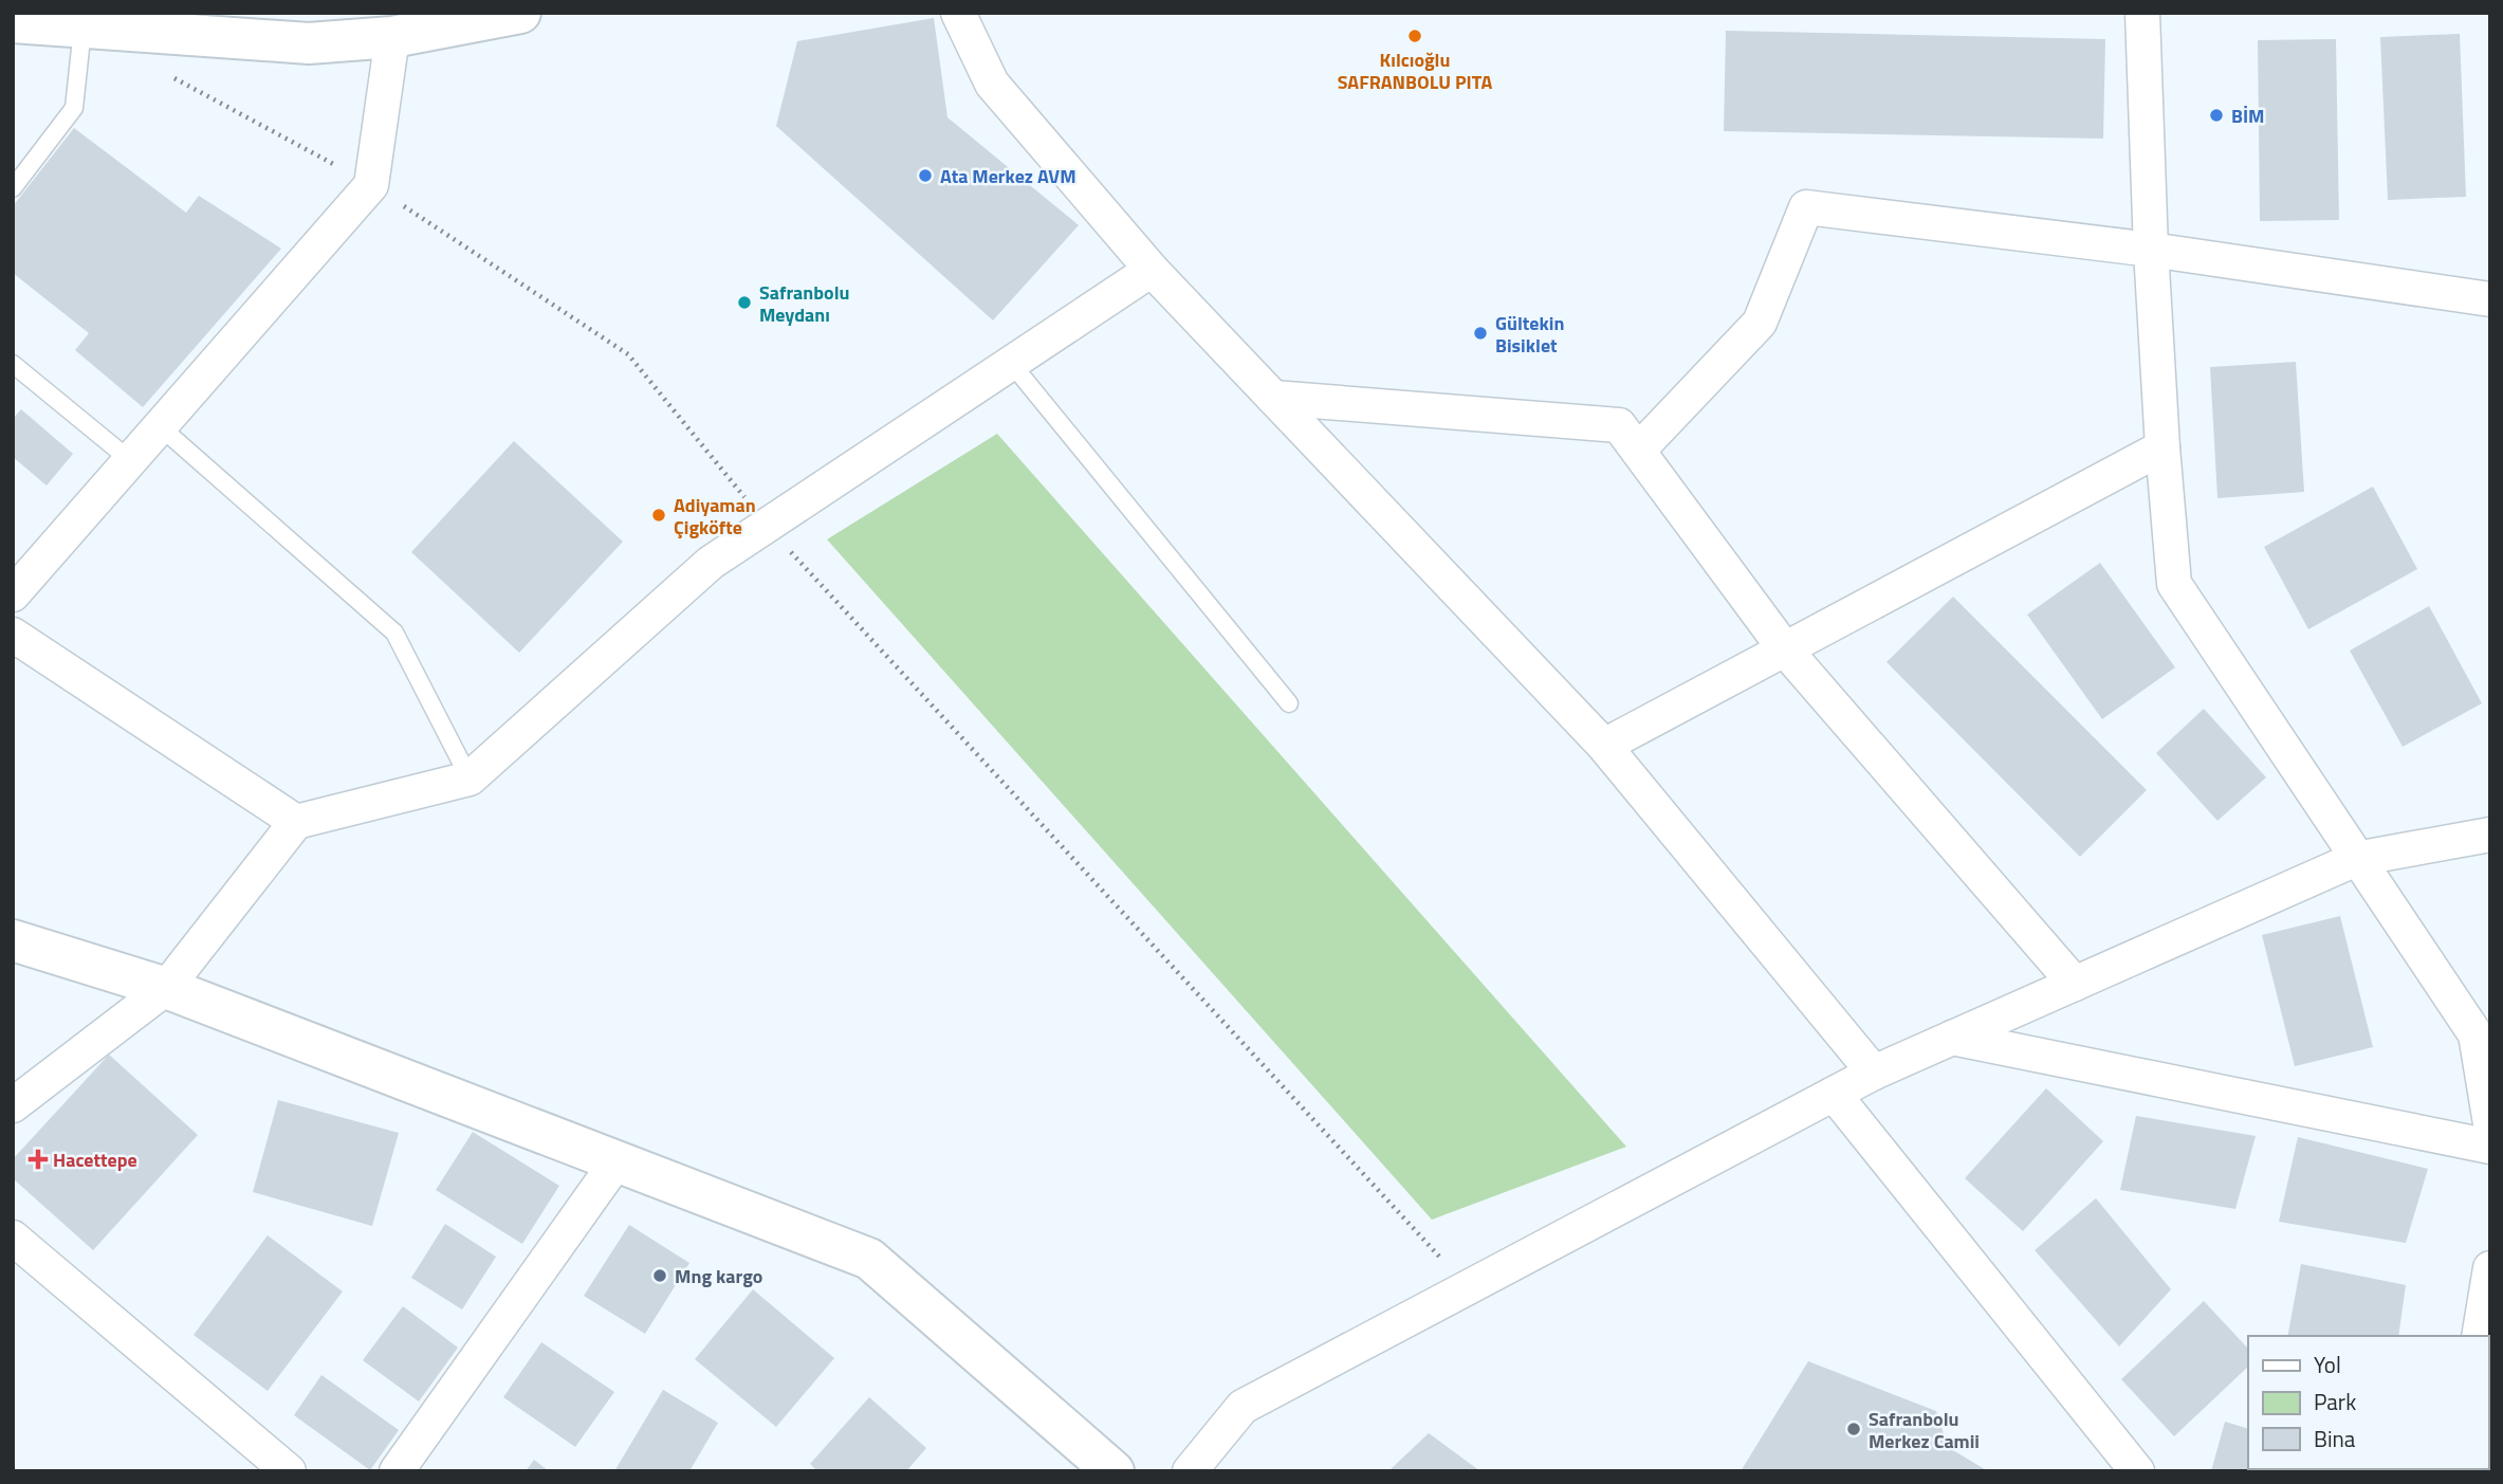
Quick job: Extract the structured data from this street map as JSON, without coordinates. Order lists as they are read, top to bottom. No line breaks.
{"places":{"other":["Kılcıoğlu SAFRANBOLU PITA","BİM","Ata Merkez AVM","Safranbolu Meydanı","Gültekin Bisiklet","Adiyaman Çigköfte","Mng kargo","Safranbolu Merkez Camii"],"health":["Hacettepe"]},"legend":["Yol","Park","Bina"]}
